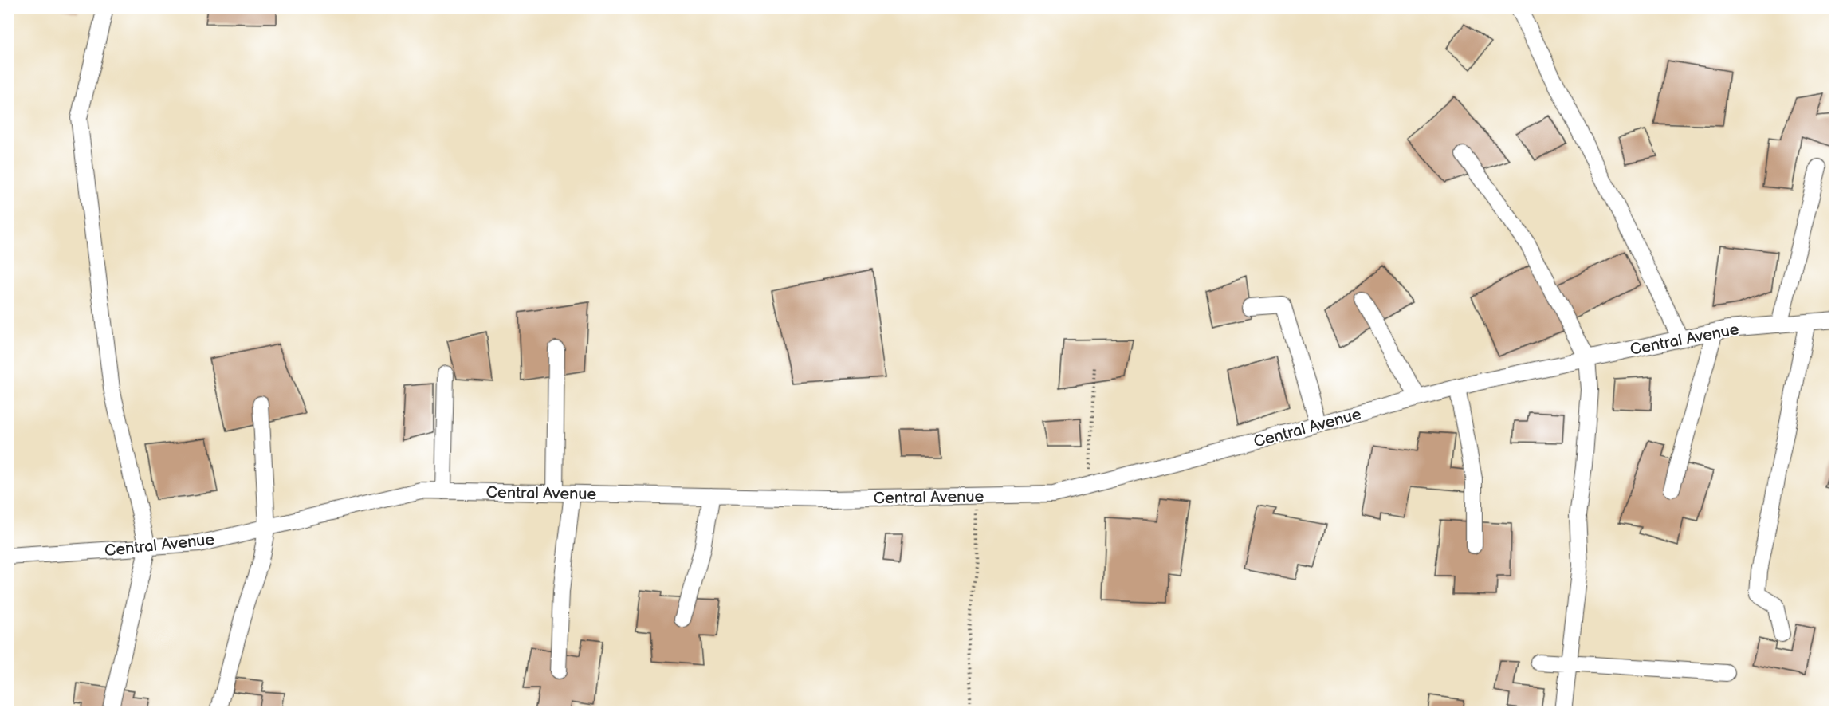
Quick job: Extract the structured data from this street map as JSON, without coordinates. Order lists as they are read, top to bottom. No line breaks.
{"streets":{"street":["Central Avenue"]}}
